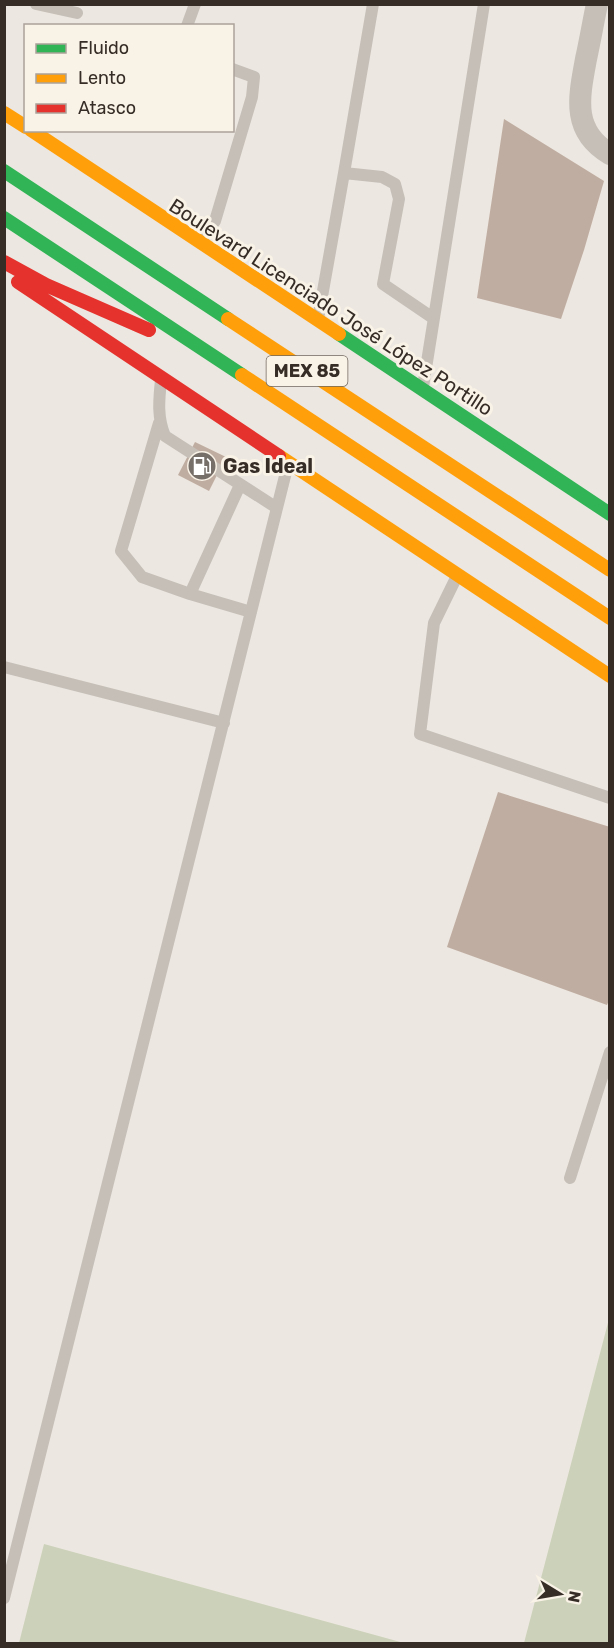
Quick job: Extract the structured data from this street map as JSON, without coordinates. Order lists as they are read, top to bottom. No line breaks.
{"streets":{"main road":["Boulevard Licenciado José López Portillo","MEX 85"]},"places":{"fuel station":["Gas Ideal"]},"legend":["Fluido","Lento","Atasco"],"north":"right"}
